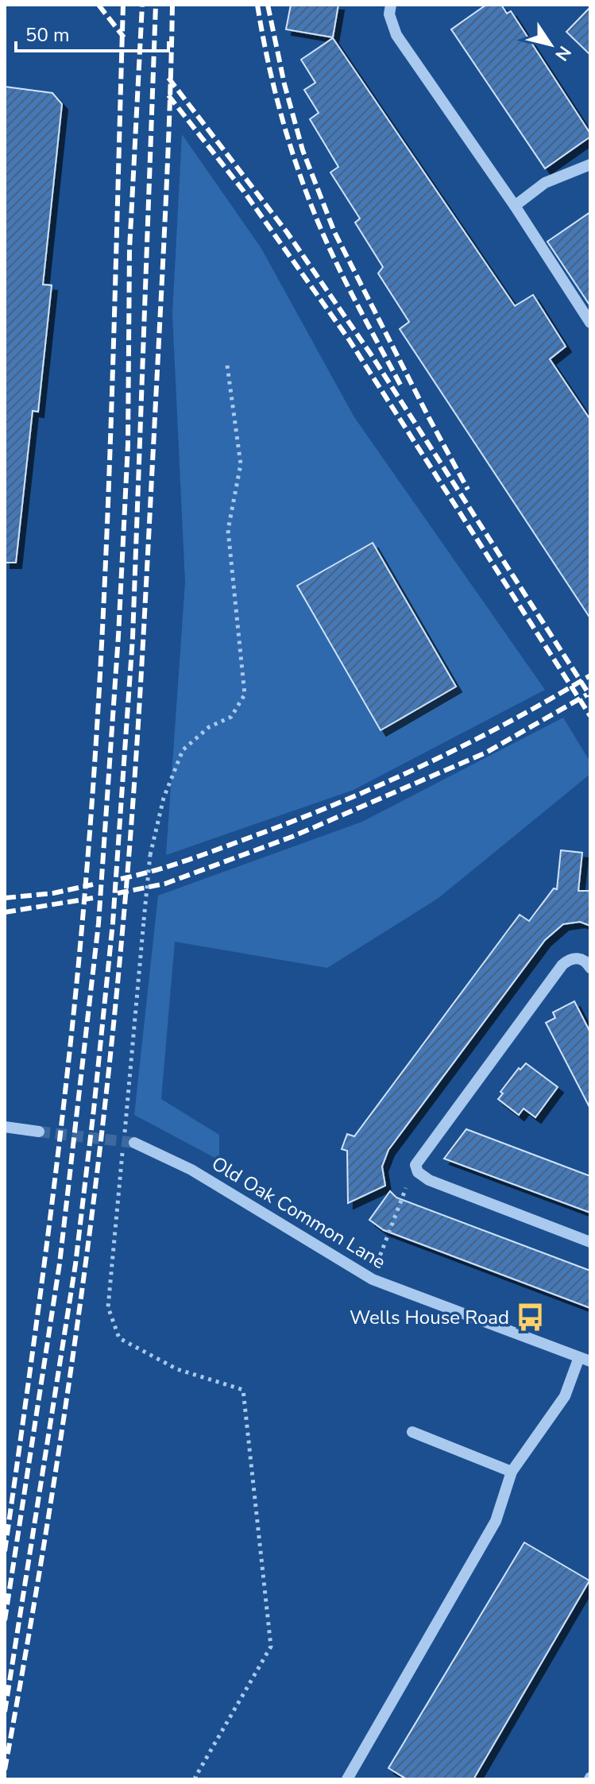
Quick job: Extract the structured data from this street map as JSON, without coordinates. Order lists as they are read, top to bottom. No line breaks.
{"streets":{"street":["Old Oak Common Lane"]},"places":{"bus stop":["Wells House Road"]},"scale_bar":"50 m","north":"bottom right"}
